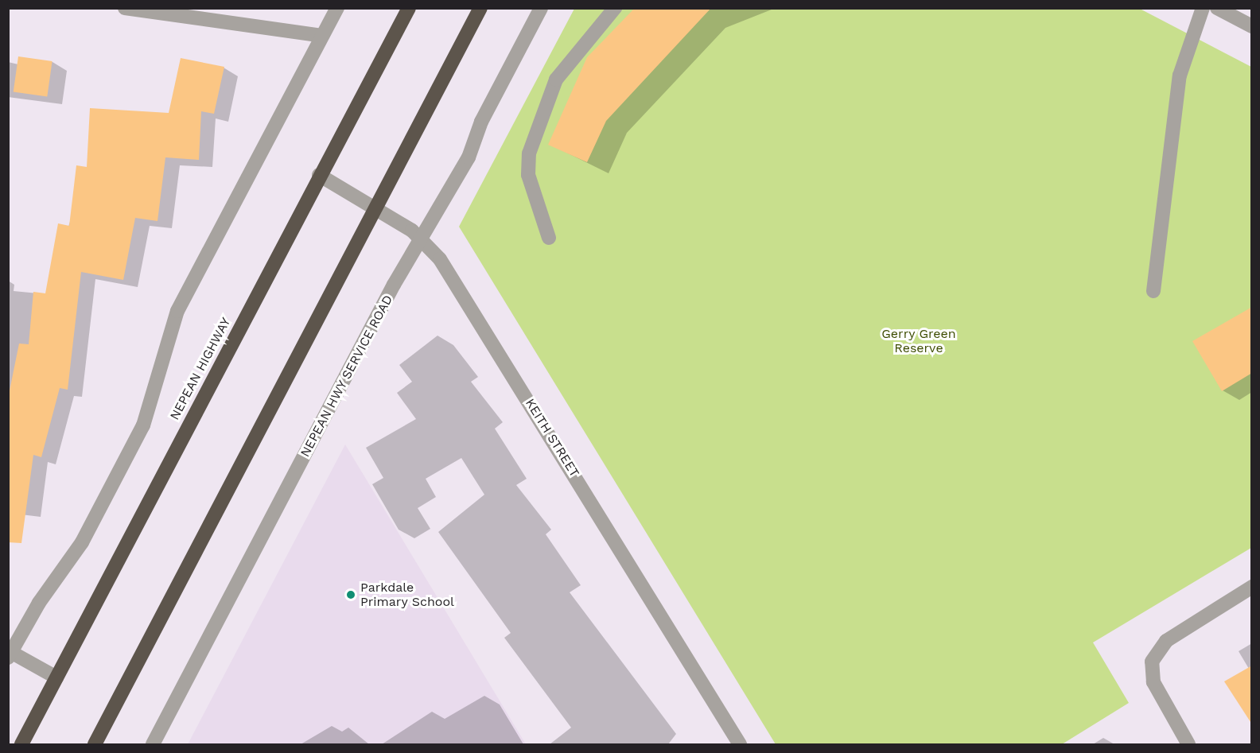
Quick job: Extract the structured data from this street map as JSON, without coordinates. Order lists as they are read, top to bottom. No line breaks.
{"streets":{"highway":["NEPEAN HIGHWAY"],"street":["NEPEAN HWY SERVICE ROAD","KEITH STREET"]},"crossings":[["NEPEAN HIGHWAY","KEITH STREET"],["NEPEAN HWY SERVICE ROAD","KEITH STREET"]],"parks":["Gerry Green Reserve"],"places":["Parkdale Primary School"]}
